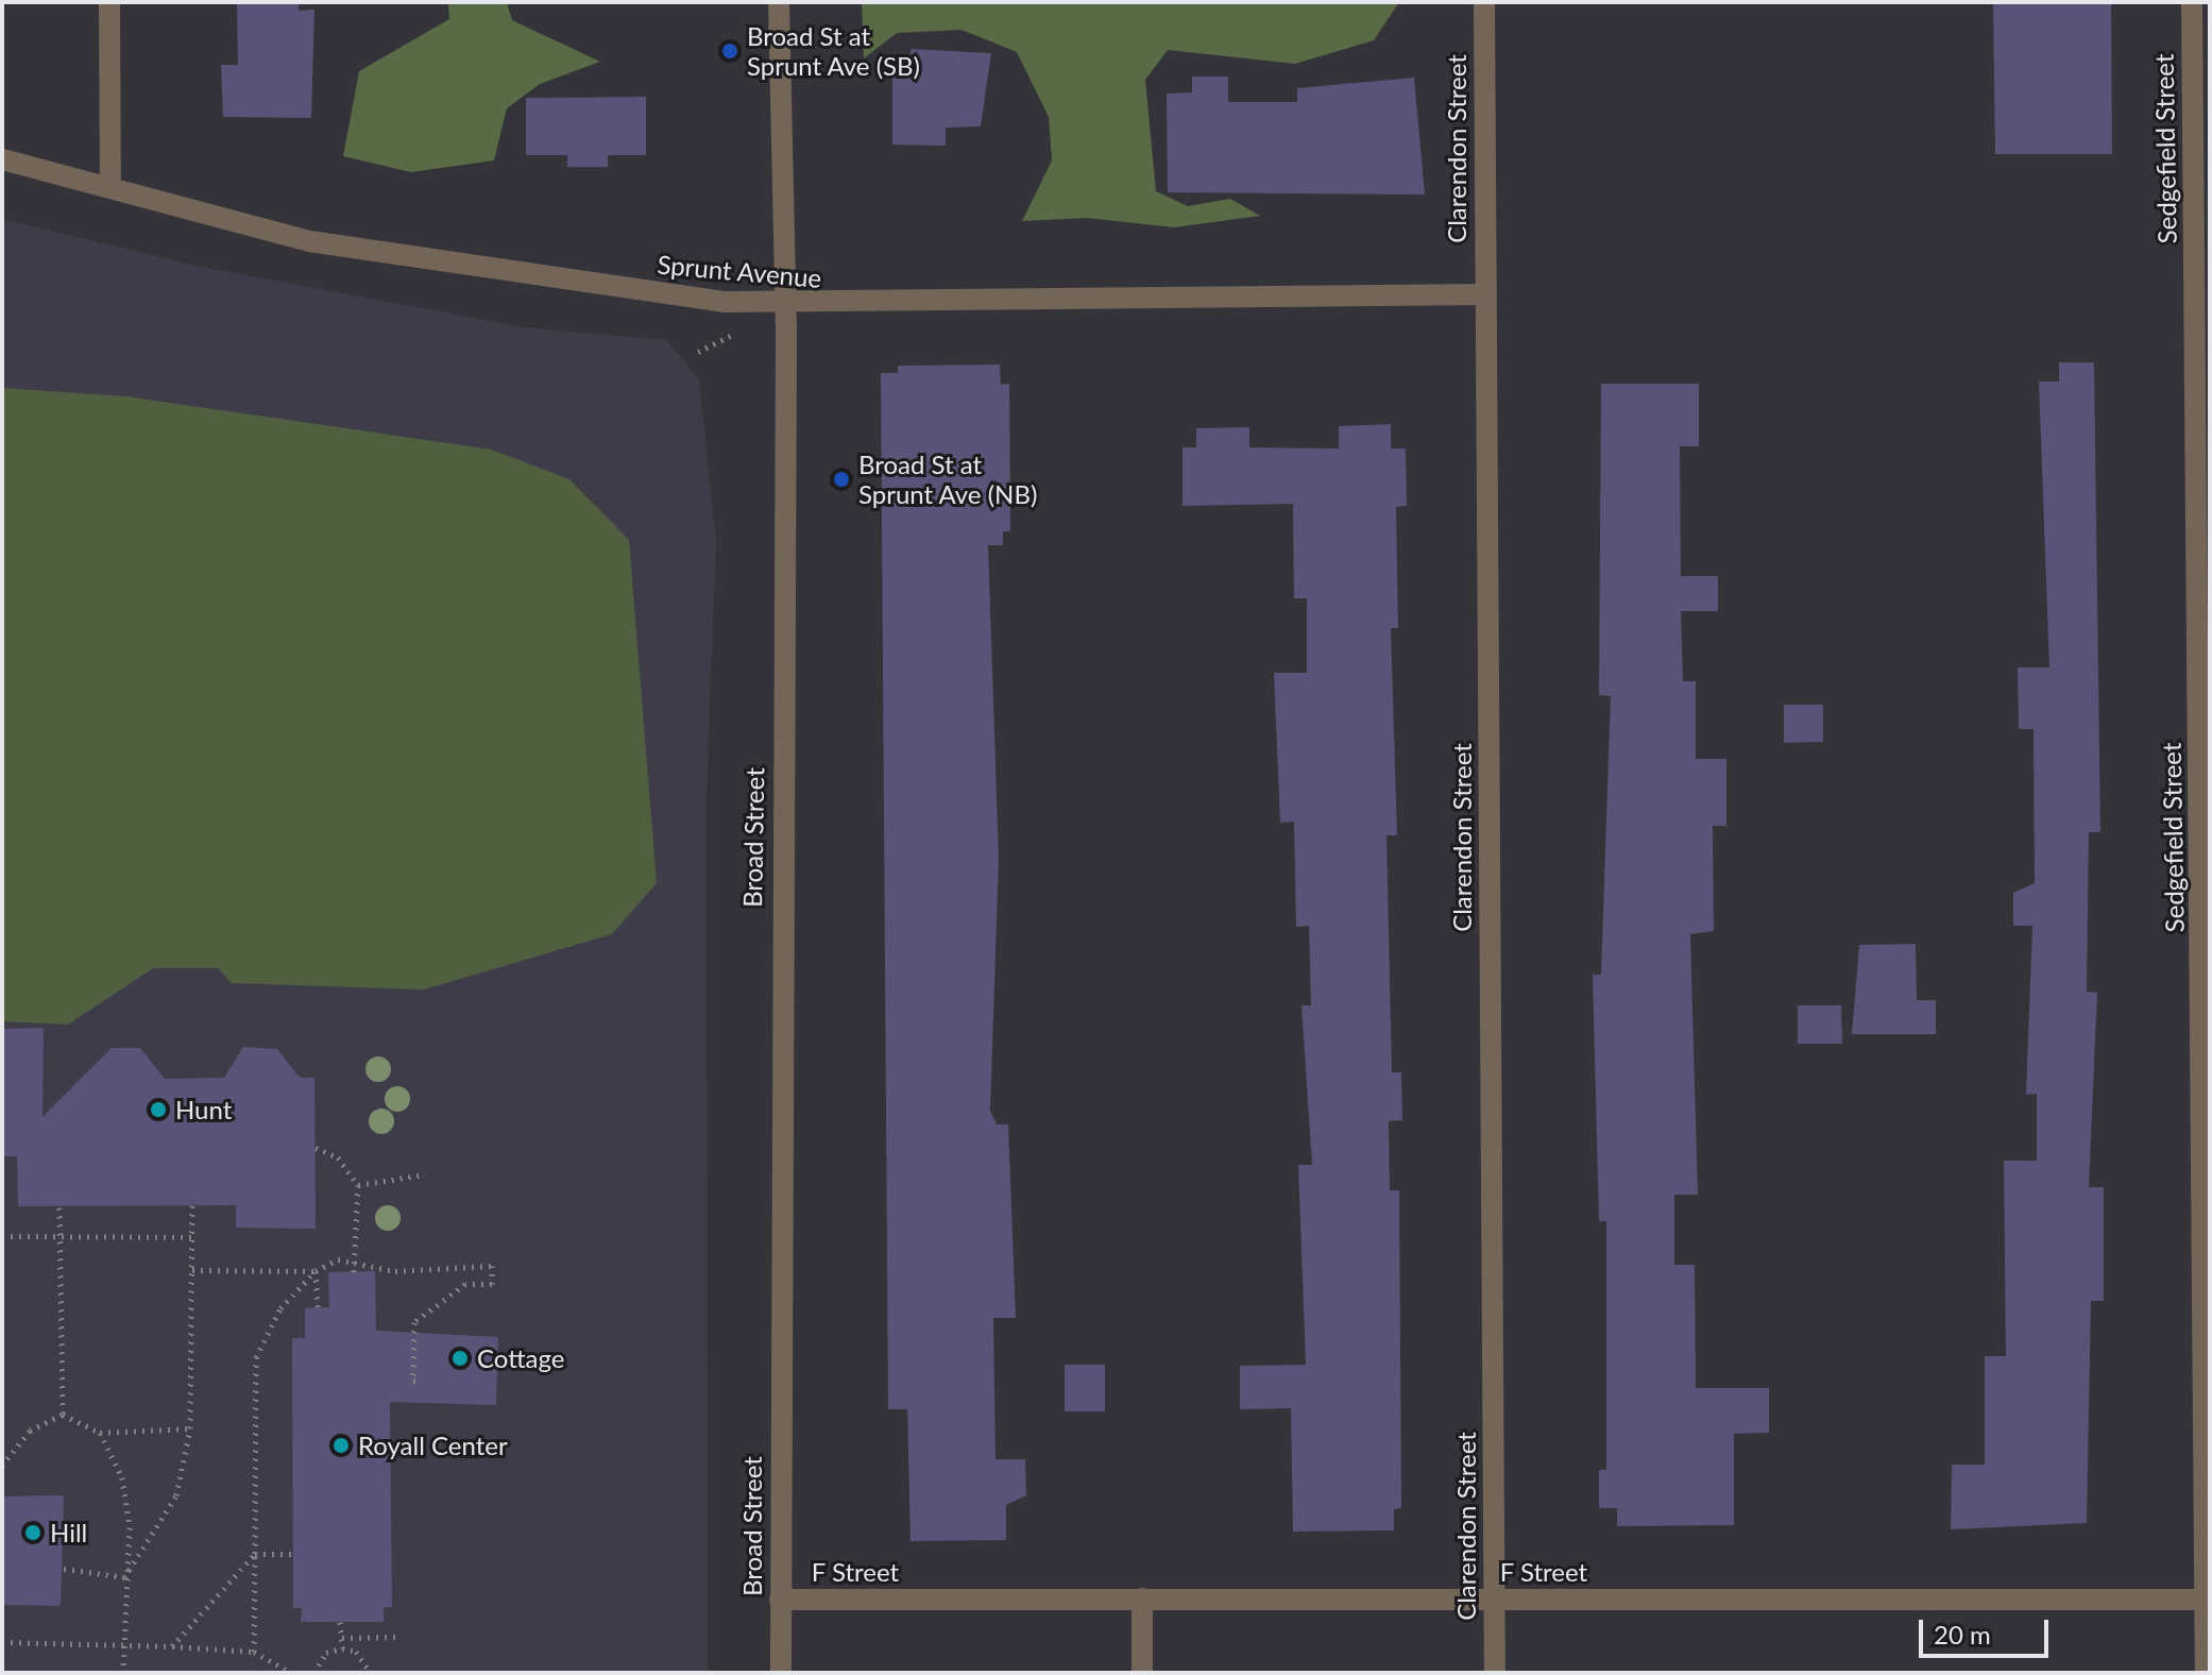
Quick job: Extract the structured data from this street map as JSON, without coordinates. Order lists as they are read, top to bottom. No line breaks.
{"streets":{"street":["Clarendon Street","Sedgefield Street","Sprunt Avenue","Broad Street","F Street"]},"crossings":[["Clarendon Street","Sprunt Avenue"],["Clarendon Street","F Street"],["Sedgefield Street","F Street"],["Sprunt Avenue","Broad Street"],["Broad Street","F Street"]],"places":["Broad St at Sprunt Ave (SB)","Broad St at Sprunt Ave (NB)","Hunt","Cottage","Royall Center","Hill"],"scale_bar":"20 m"}
